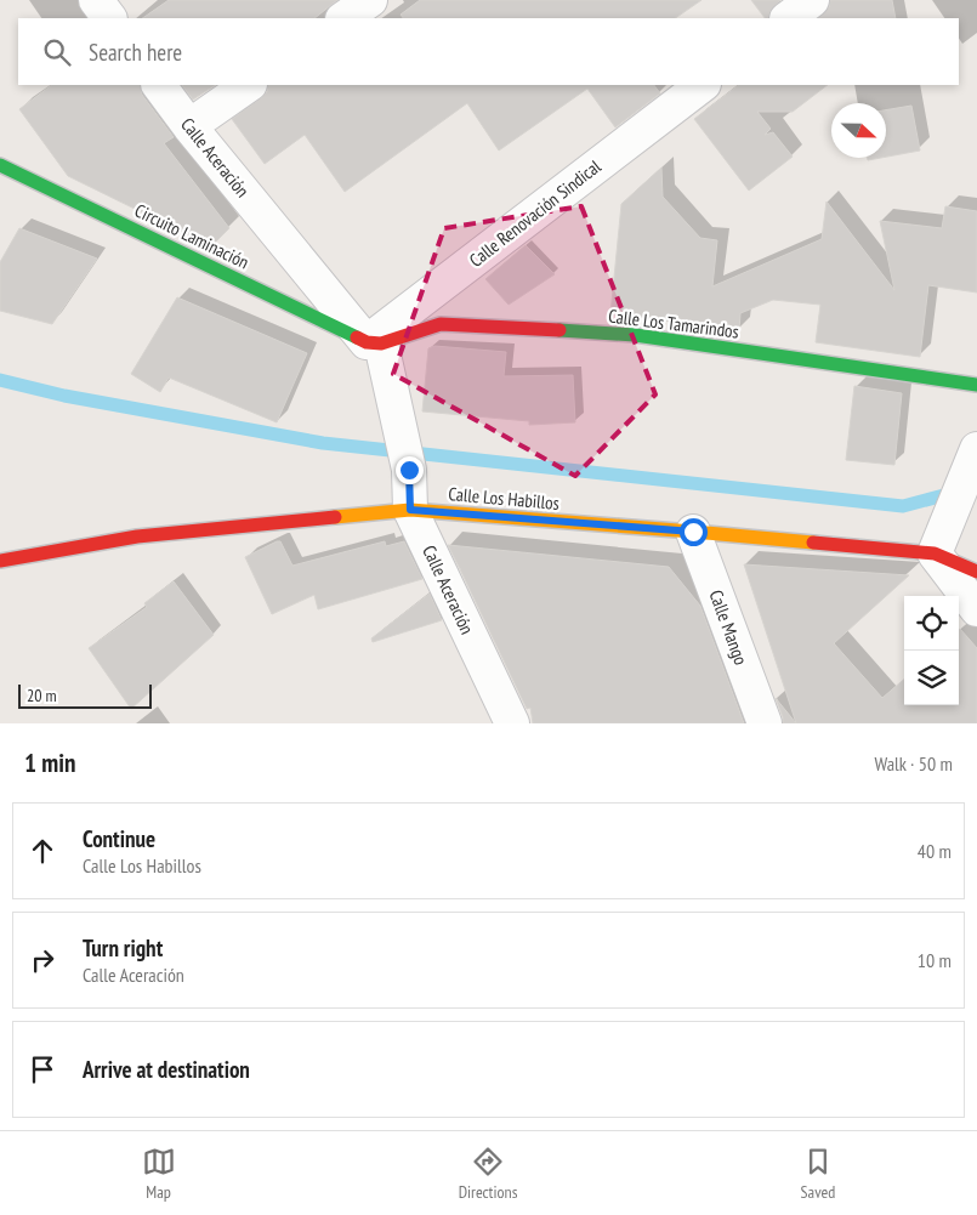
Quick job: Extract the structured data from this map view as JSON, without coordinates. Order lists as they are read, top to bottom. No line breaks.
{"streets":{"street":["Calle Aceración","Calle Renovación Sindical","Circuito Laminación","Calle Los Tamarindos","Calle Los Habillos","Calle Mango"]},"crossings":[["Calle Aceración","Calle Renovación Sindical"],["Calle Aceración","Circuito Laminación"],["Calle Aceración","Calle Los Tamarindos"],["Calle Aceración","Calle Los Habillos"],["Calle Renovación Sindical","Circuito Laminación"],["Calle Renovación Sindical","Calle Los Tamarindos"],["Circuito Laminación","Calle Los Tamarindos"],["Calle Los Habillos","Calle Mango"]],"scale_bar":"20 m","north":"right","page":{"search":"Search here","scale":"20 m","heading":["1 min","Walk · 50 m"],"list":[["Continue","Calle Los Habillos","40 m"],["Turn right","Calle Aceración","10 m"],"Arrive at destination"],"nav":["Map","Directions","Saved"]}}
